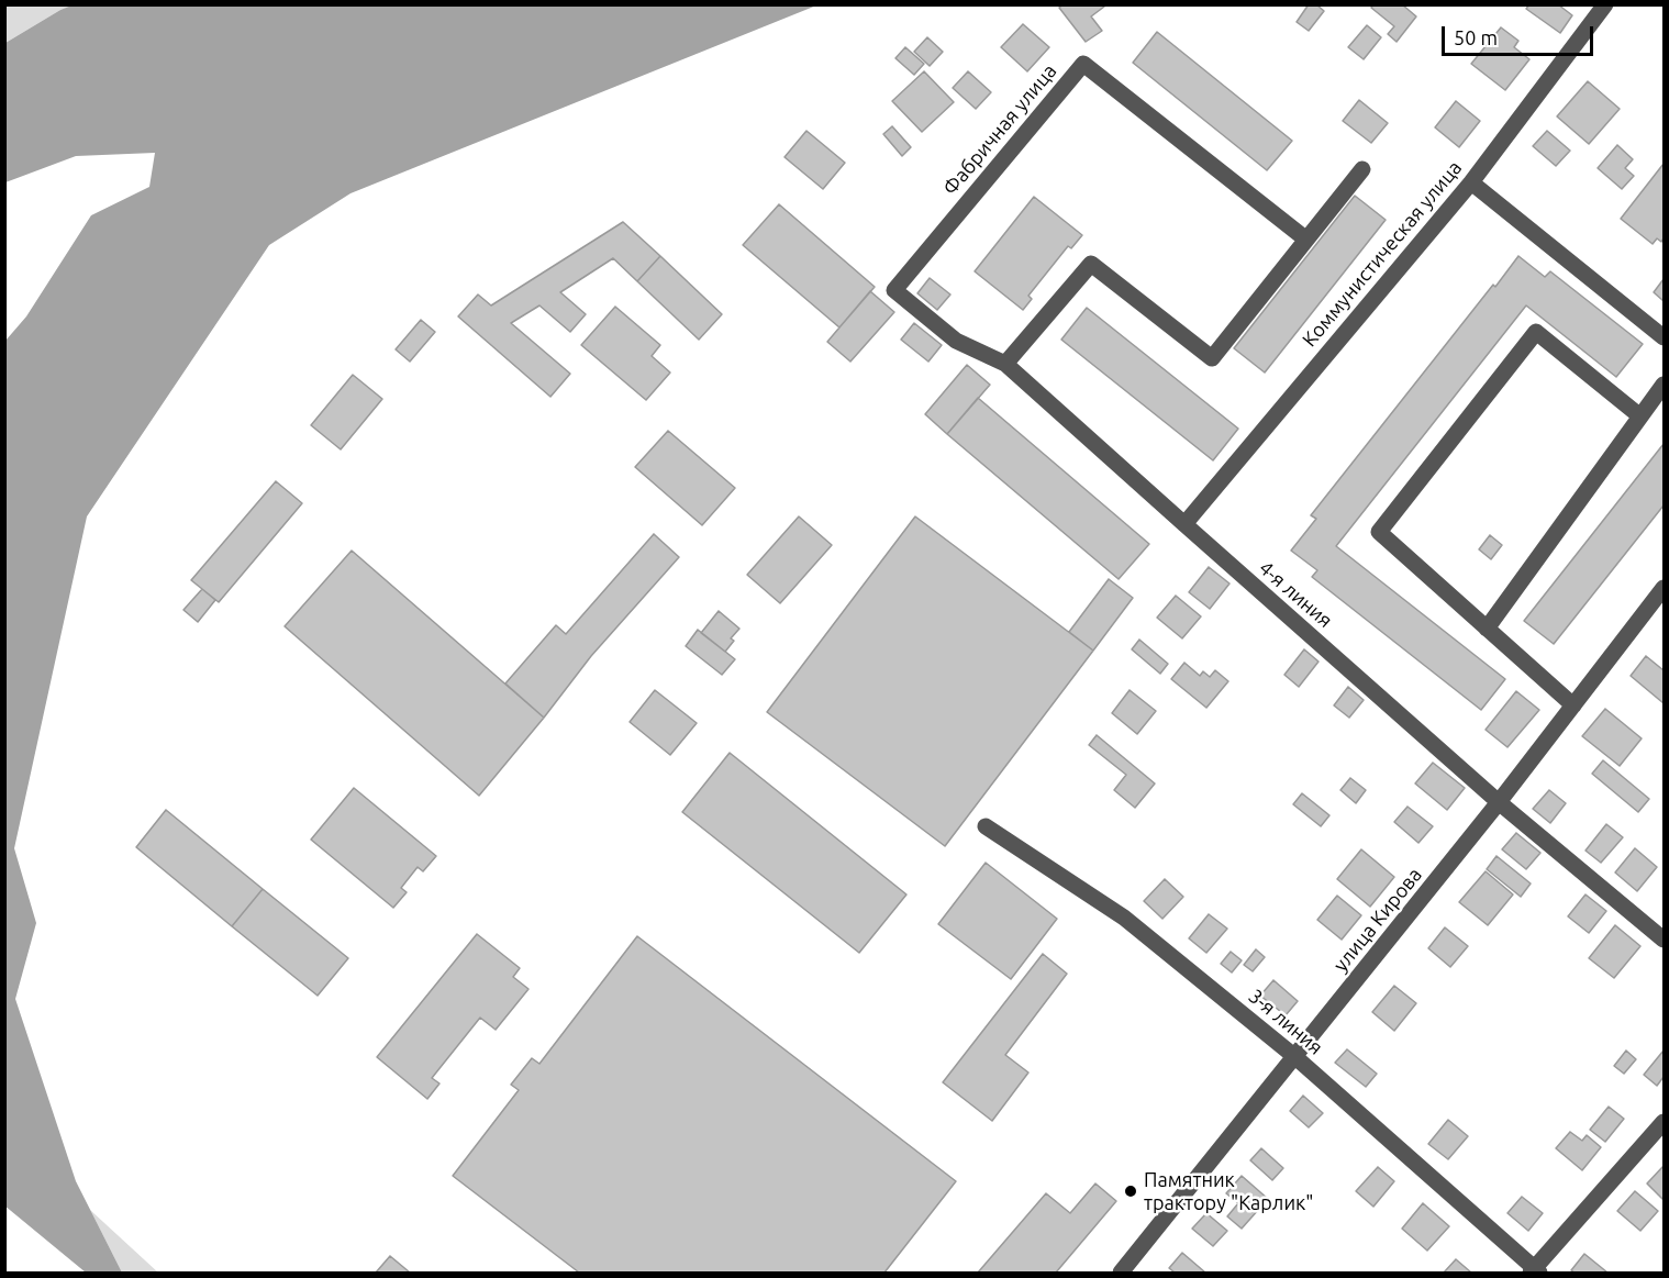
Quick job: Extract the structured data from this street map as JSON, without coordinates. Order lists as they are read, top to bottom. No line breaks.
{"streets":{"street":["Фабричная улица","Коммунистическая улица","4-я линия","улица Кирова","3-я линия"]},"crossings":[["Фабричная улица","4-я линия"],["Коммунистическая улица","4-я линия"],["4-я линия","улица Кирова"],["улица Кирова","3-я линия"]],"places":["Памятник трактору \"Карлик\""],"scale_bar":"50 m"}
